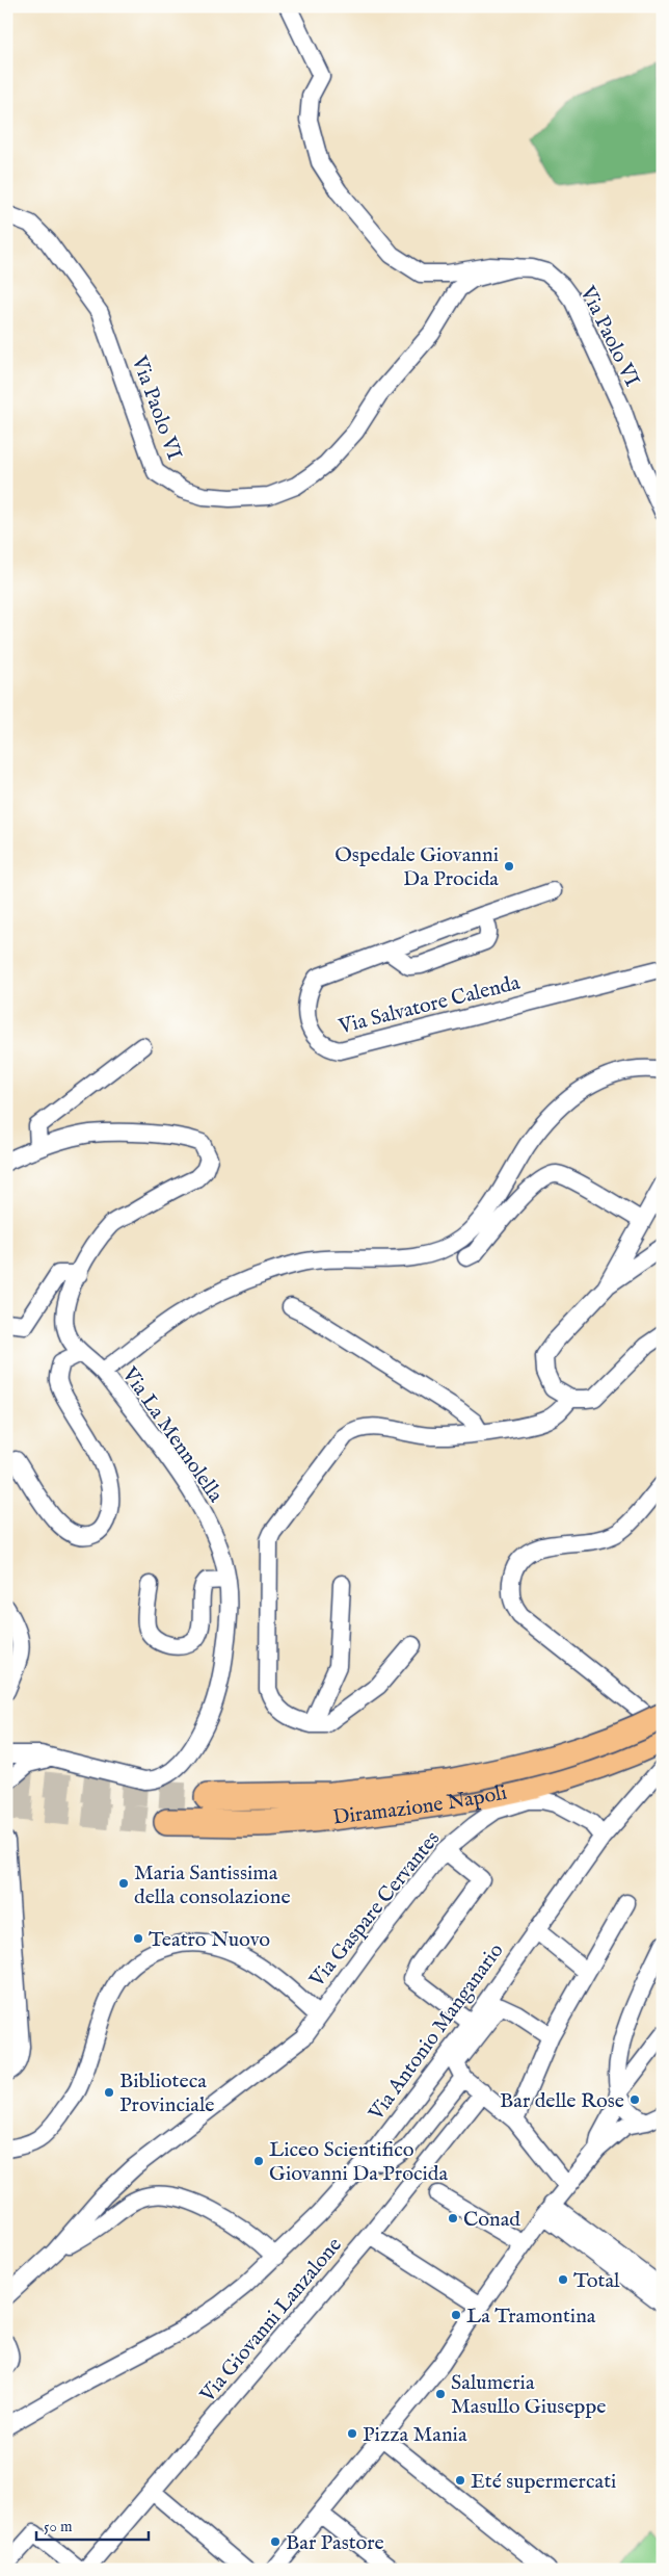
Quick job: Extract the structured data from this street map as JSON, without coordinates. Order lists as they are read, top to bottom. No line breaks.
{"streets":{"highway":["Diramazione Napoli"],"street":["Via Paolo VI","Via Salvatore Calenda","Via La Mennolella","Via Gaspare Cervantes","Via Antonio Manganario","Via Giovanni Lanzalone"]},"crossings":[["Via Gaspare Cervantes","Via Antonio Manganario"]],"places":["Ospedale Giovanni Da Procida","Maria Santissima della consolazione","Teatro Nuovo","Biblioteca Provinciale","Bar delle Rose","Liceo Scientifico Giovanni Da Procida","Conad","Total","La Tramontina","Salumeria Masullo Giuseppe","Pizza Mania","Eté supermercati","Bar Pastore"],"scale_bar":"50 m"}
